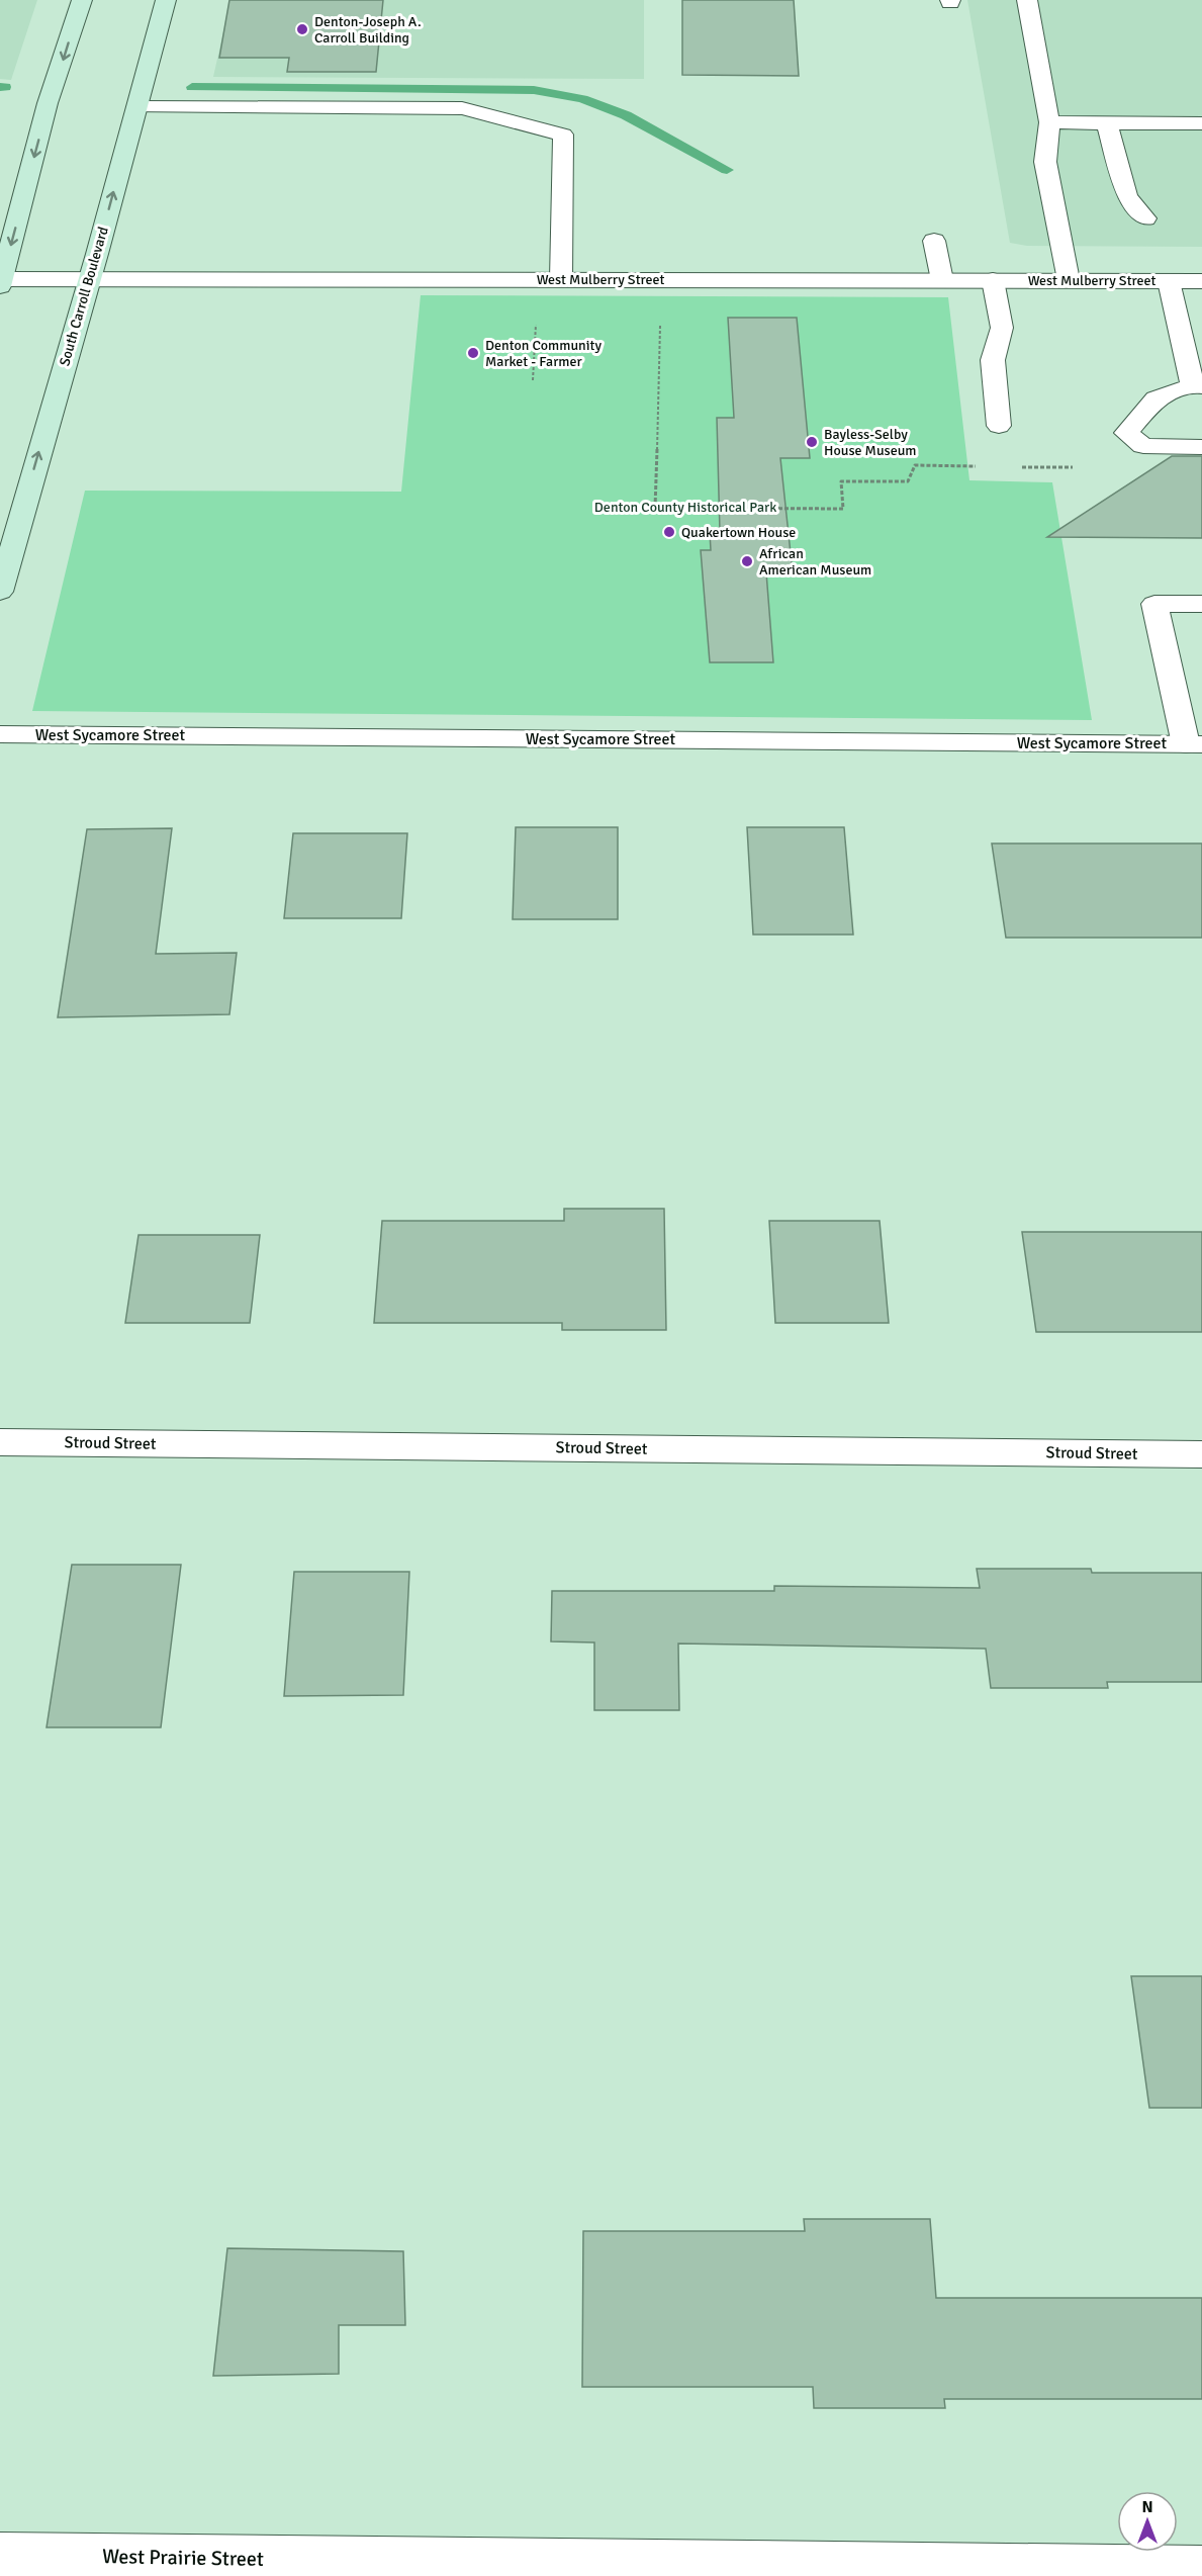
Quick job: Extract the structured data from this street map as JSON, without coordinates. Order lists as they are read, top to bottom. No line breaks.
{"streets":{"main road":["South Carroll Boulevard"],"street":["West Mulberry Street","West Sycamore Street","Stroud Street","West Prairie Street"]},"crossings":[["West Mulberry Street","South Carroll Boulevard"]],"parks":["Denton County Historical Park"],"places":["Denton-Joseph A. Carroll Building","Denton Community Market - Farmer","Bayless-Selby House Museum","Quakertown House","African American Museum"],"north":"top"}
